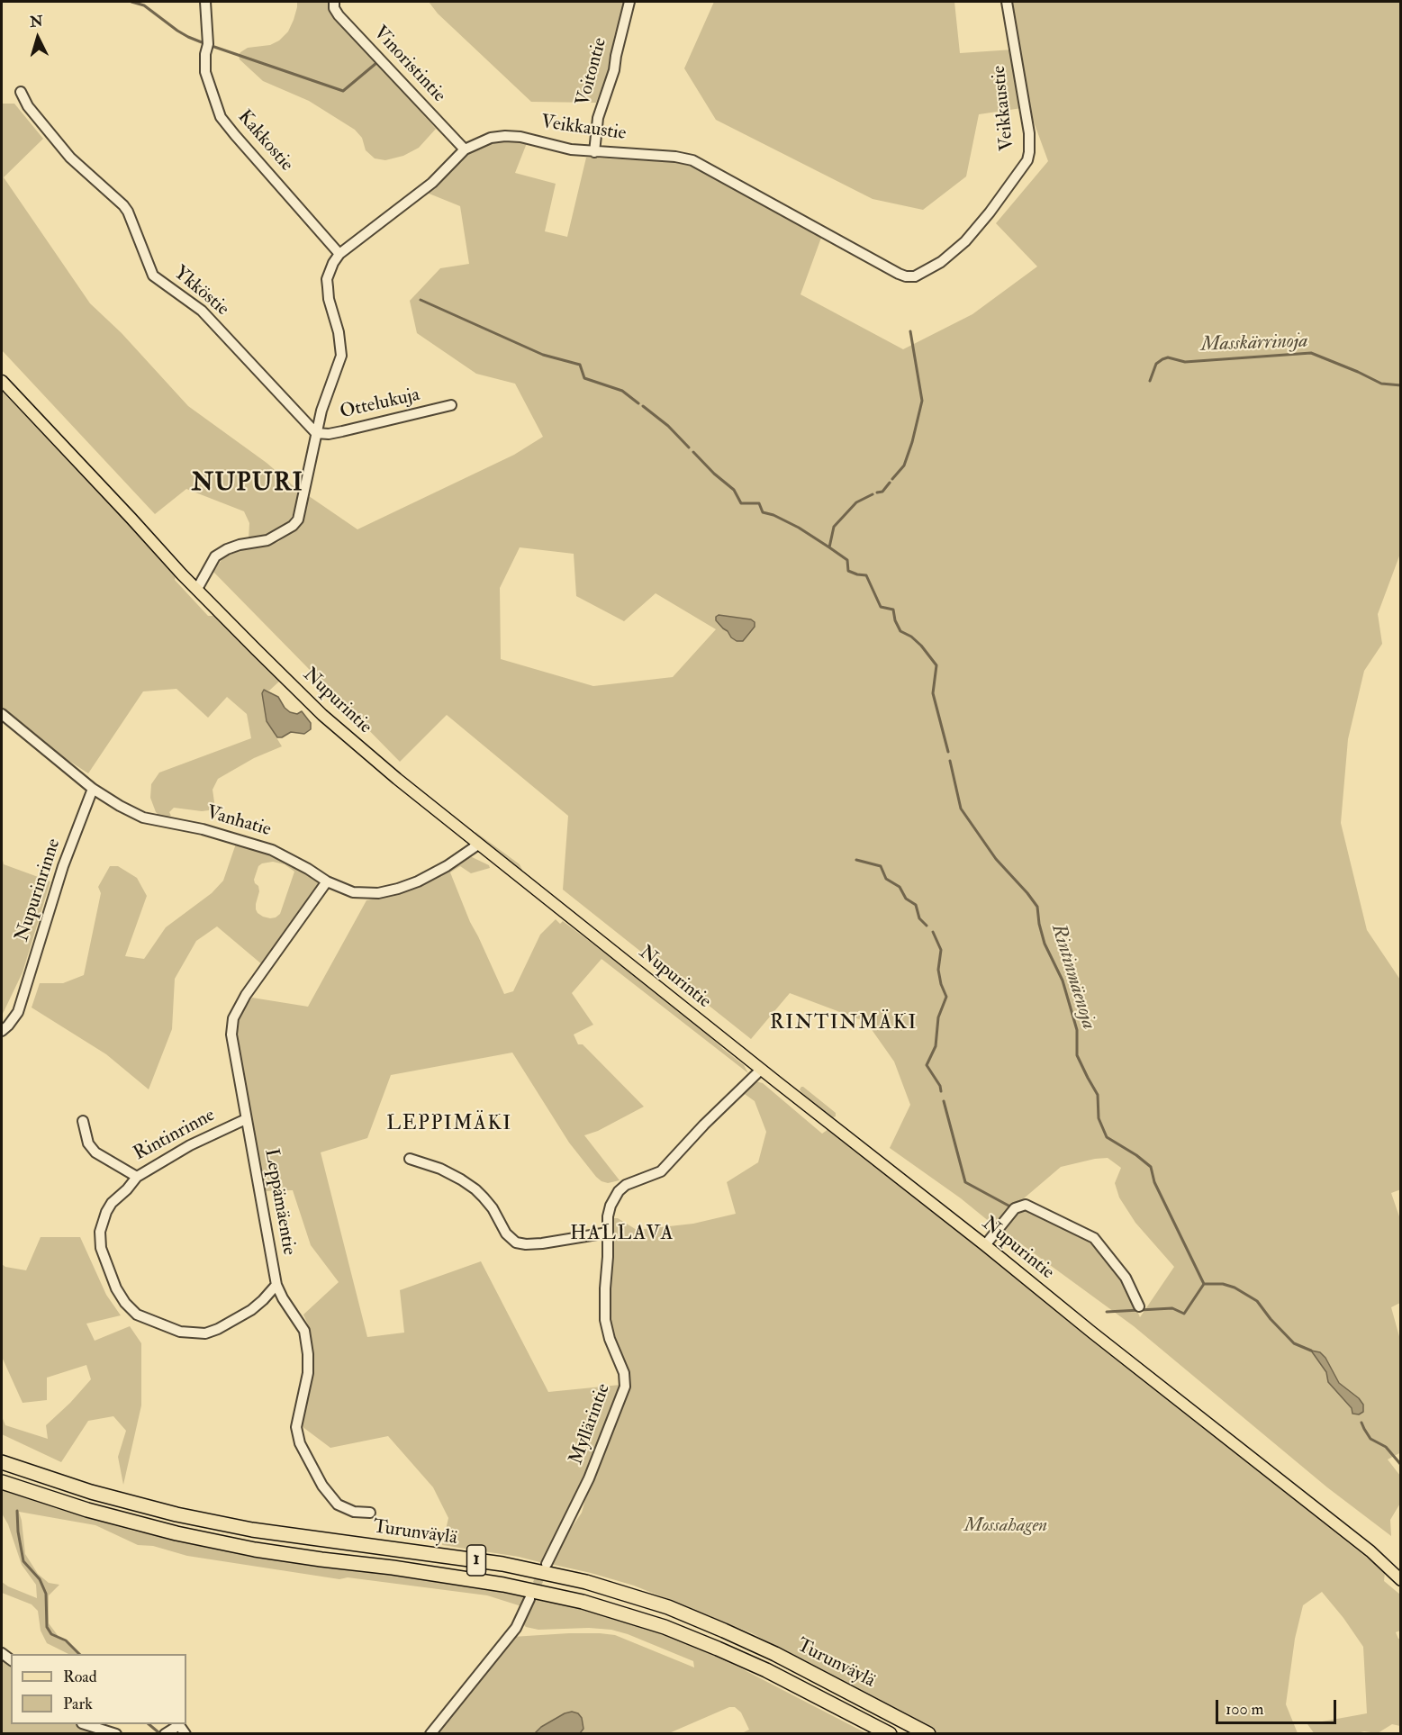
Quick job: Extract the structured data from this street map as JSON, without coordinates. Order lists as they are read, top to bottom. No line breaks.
{"streets":{"highway":["Turunväylä","1"],"main road":["Nupurintie"],"street":["Vinoristintie","Voitontie","Veikkaustie","Kakkostie","Ykköstie","Ottelukuja","Vanhatie","Nupurinrinne","Rintinrinne","Leppämäentie","Myllärintie"]},"crossings":[["Vinoristintie","Veikkaustie"],["Voitontie","Veikkaustie"],["Veikkaustie","Kakkostie"],["Veikkaustie","Ykköstie"],["Veikkaustie","Ottelukuja"],["Veikkaustie","Nupurintie"],["Ykköstie","Ottelukuja"],["Nupurintie","Vanhatie"],["Nupurintie","Myllärintie"],["Vanhatie","Nupurinrinne"],["Vanhatie","Leppämäentie"],["Rintinrinne","Leppämäentie"]],"districts":["NUPURI","RINTINMÄKI","LEPPIMÄKI","HALLAVA"],"water":["Masskärrinoja","Rintinmäenoja"],"parks":["Mossahagen"],"legend":["Road","Park"],"scale_bar":"100 m","north":"top"}
